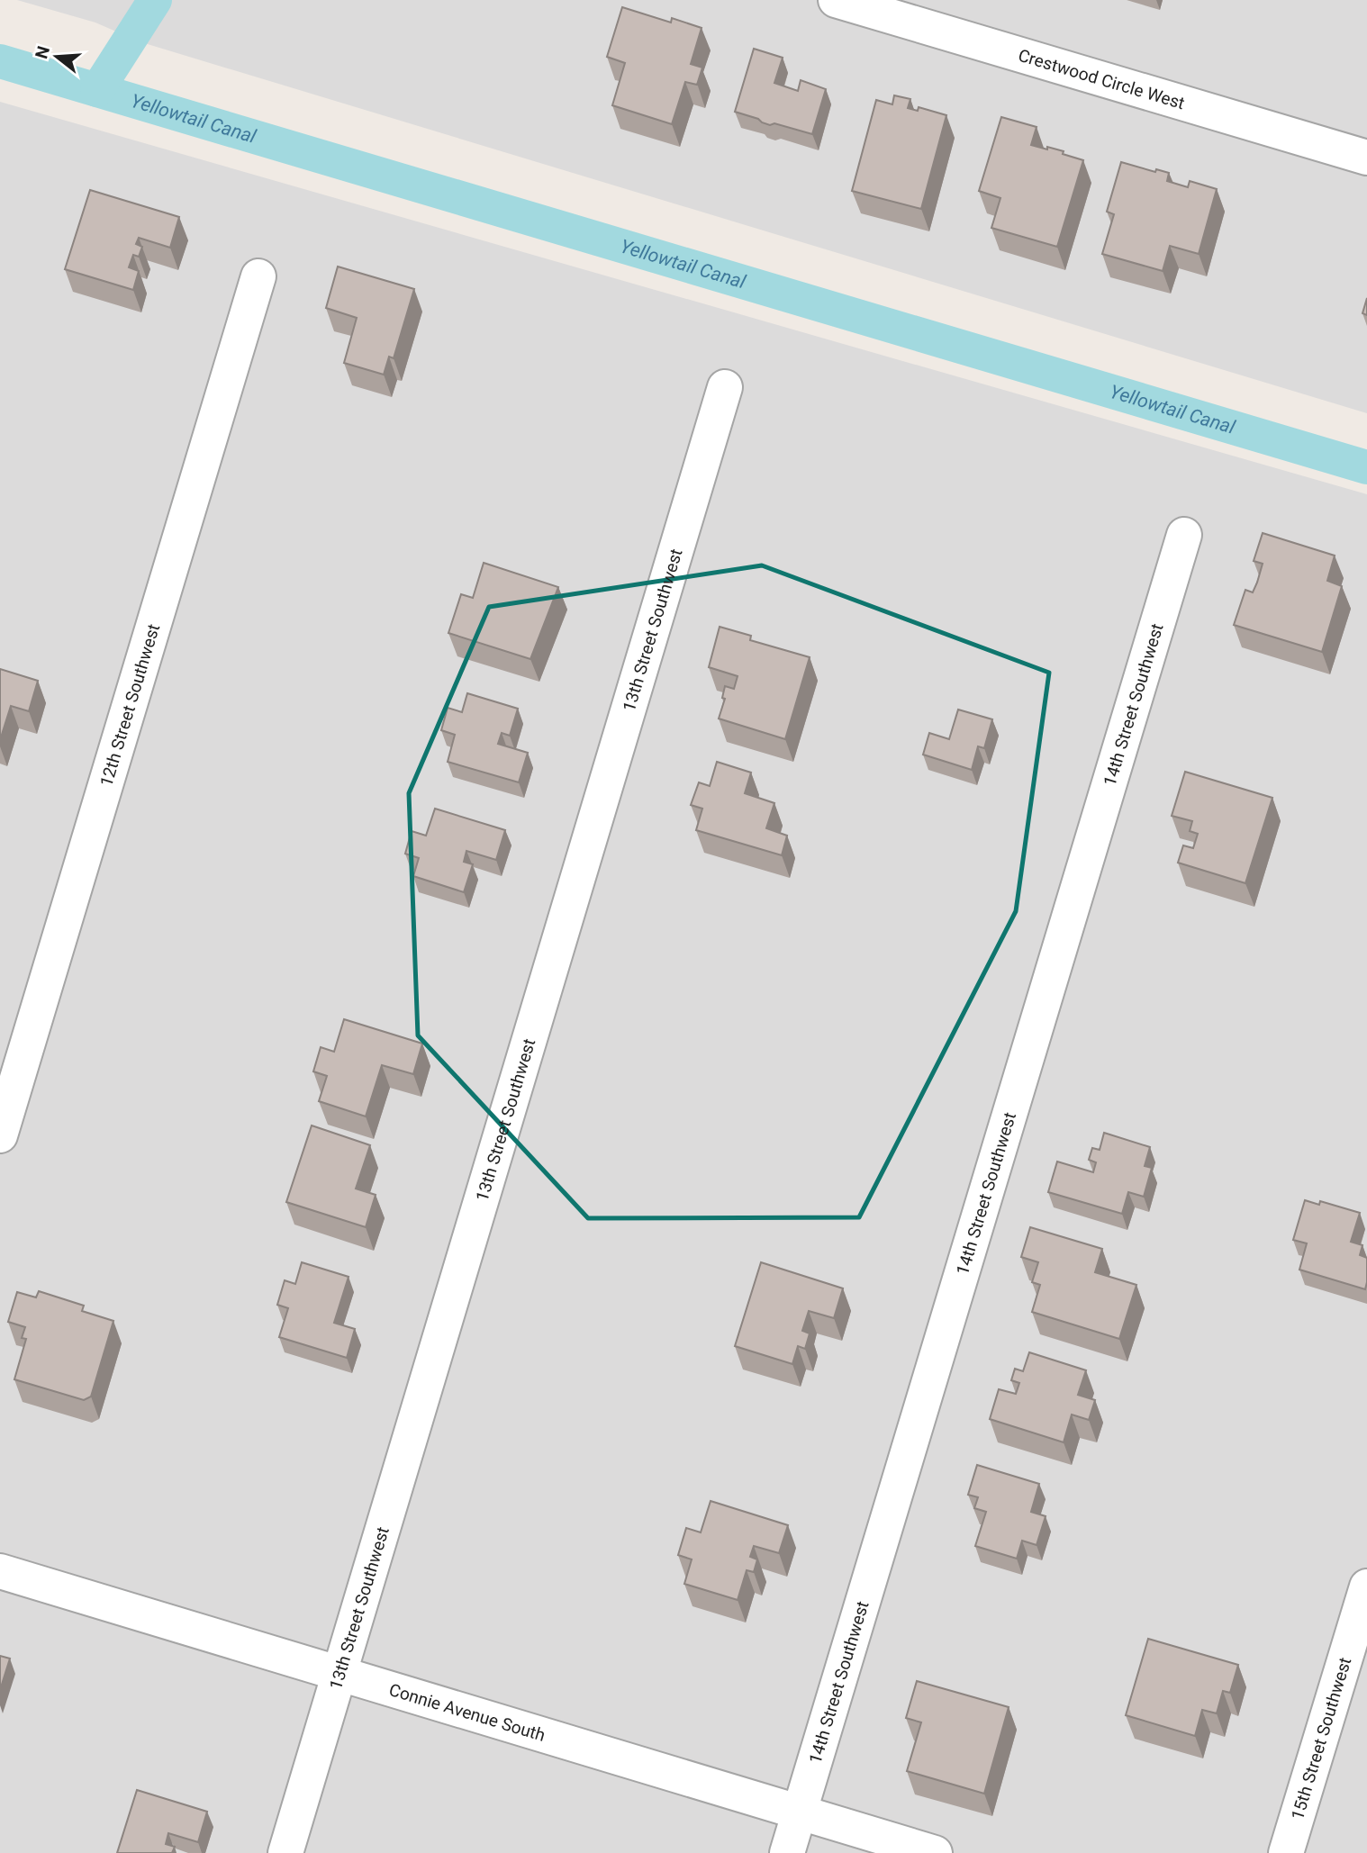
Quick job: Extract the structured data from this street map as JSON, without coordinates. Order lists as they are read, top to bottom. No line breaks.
{"streets":{"street":["Crestwood Circle West","13th Street Southwest","14th Street Southwest","12th Street Southwest","Connie Avenue South","15th Street Southwest"]},"crossings":[["13th Street Southwest","Connie Avenue South"],["14th Street Southwest","Connie Avenue South"]],"water":["Yellowtail Canal"],"north":"left"}
